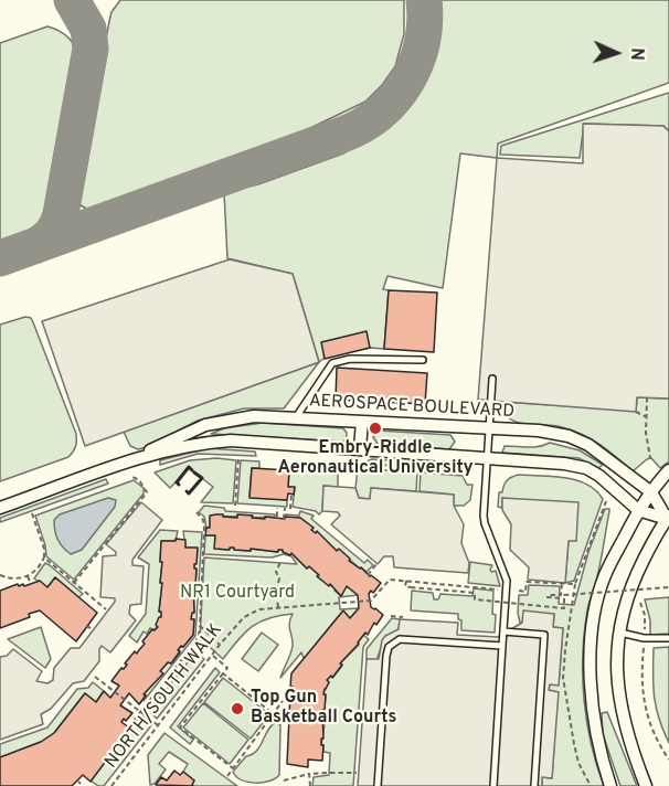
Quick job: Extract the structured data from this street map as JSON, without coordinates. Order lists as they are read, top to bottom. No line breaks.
{"streets":{"street":["AEROSPACE BOULEVARD"],"path":["NORTH/SOUTH WALK"]},"parks":["NR1 Courtyard"],"places":["Embry-Riddle Aeronautical University","Top Gun Basketball Courts"],"north":"right"}
